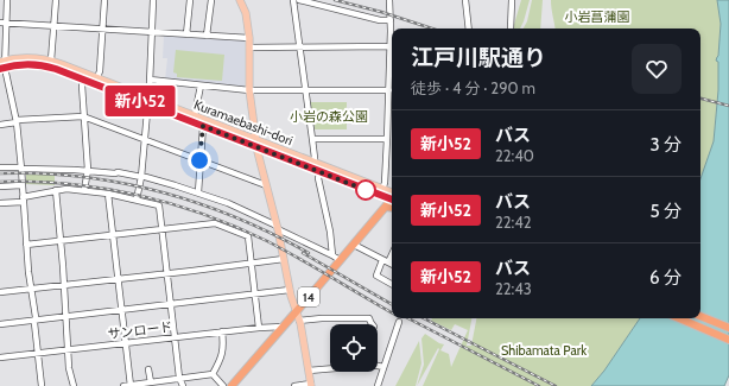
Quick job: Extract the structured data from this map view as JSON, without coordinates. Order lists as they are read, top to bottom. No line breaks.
{"streets":{"highway":["14"],"main road":["Kuramaebashi-dori"],"street":["サンロード"]},"crossings":[["14","サンロード"]],"parks":["小岩菖蒲園","小岩の森公園","Shibamata Park"],"lines":["bus line 新小52"],"page":{"on_map":"新小52","heading":["江戸川駅通り","徒歩 · 4 分 · 290 m"],"list":[{"mark":"新小52","name":"バス","note":"22:40","value":"3 分"},{"mark":"新小52","name":"バス","note":"22:42","value":"5 分"},{"mark":"新小52","name":"バス","note":"22:43","value":"6 分"}]}}
